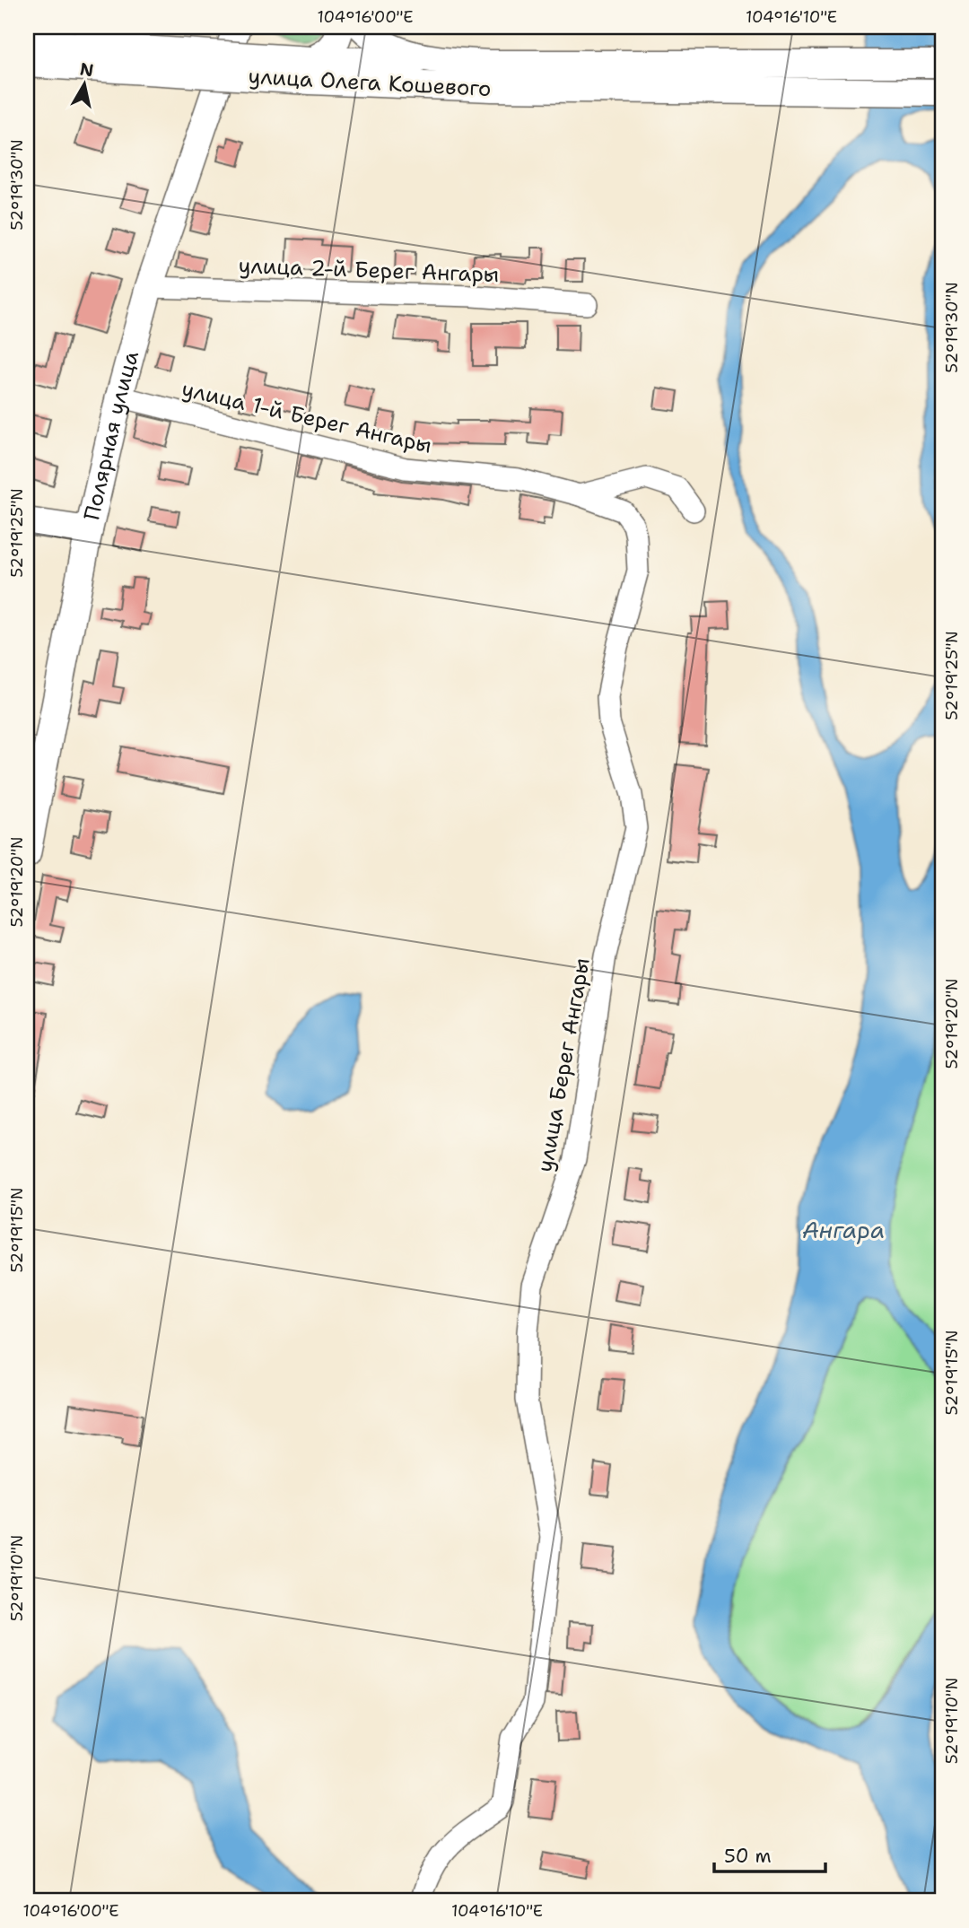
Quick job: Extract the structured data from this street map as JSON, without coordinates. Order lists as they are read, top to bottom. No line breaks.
{"streets":{"main road":["улица Олега Кошевого","Полярная улица"],"street":["улица 2-й Берег Ангары","улица 1-й Берег Ангары","улица Берег Ангары"]},"crossings":[["улица 2-й Берег Ангары","Полярная улица"],["улица 1-й Берег Ангары","Полярная улица"],["улица 1-й Берег Ангары","улица Берег Ангары"]],"water":["Ангара"],"scale_bar":"50 m","north":"top","coordinates":["104°16'00\"E","104°16'10\"E","52°19'30\"N","52°19'25\"N","52°19'20\"N","52°19'15\"N","52°19'10\"N"]}
